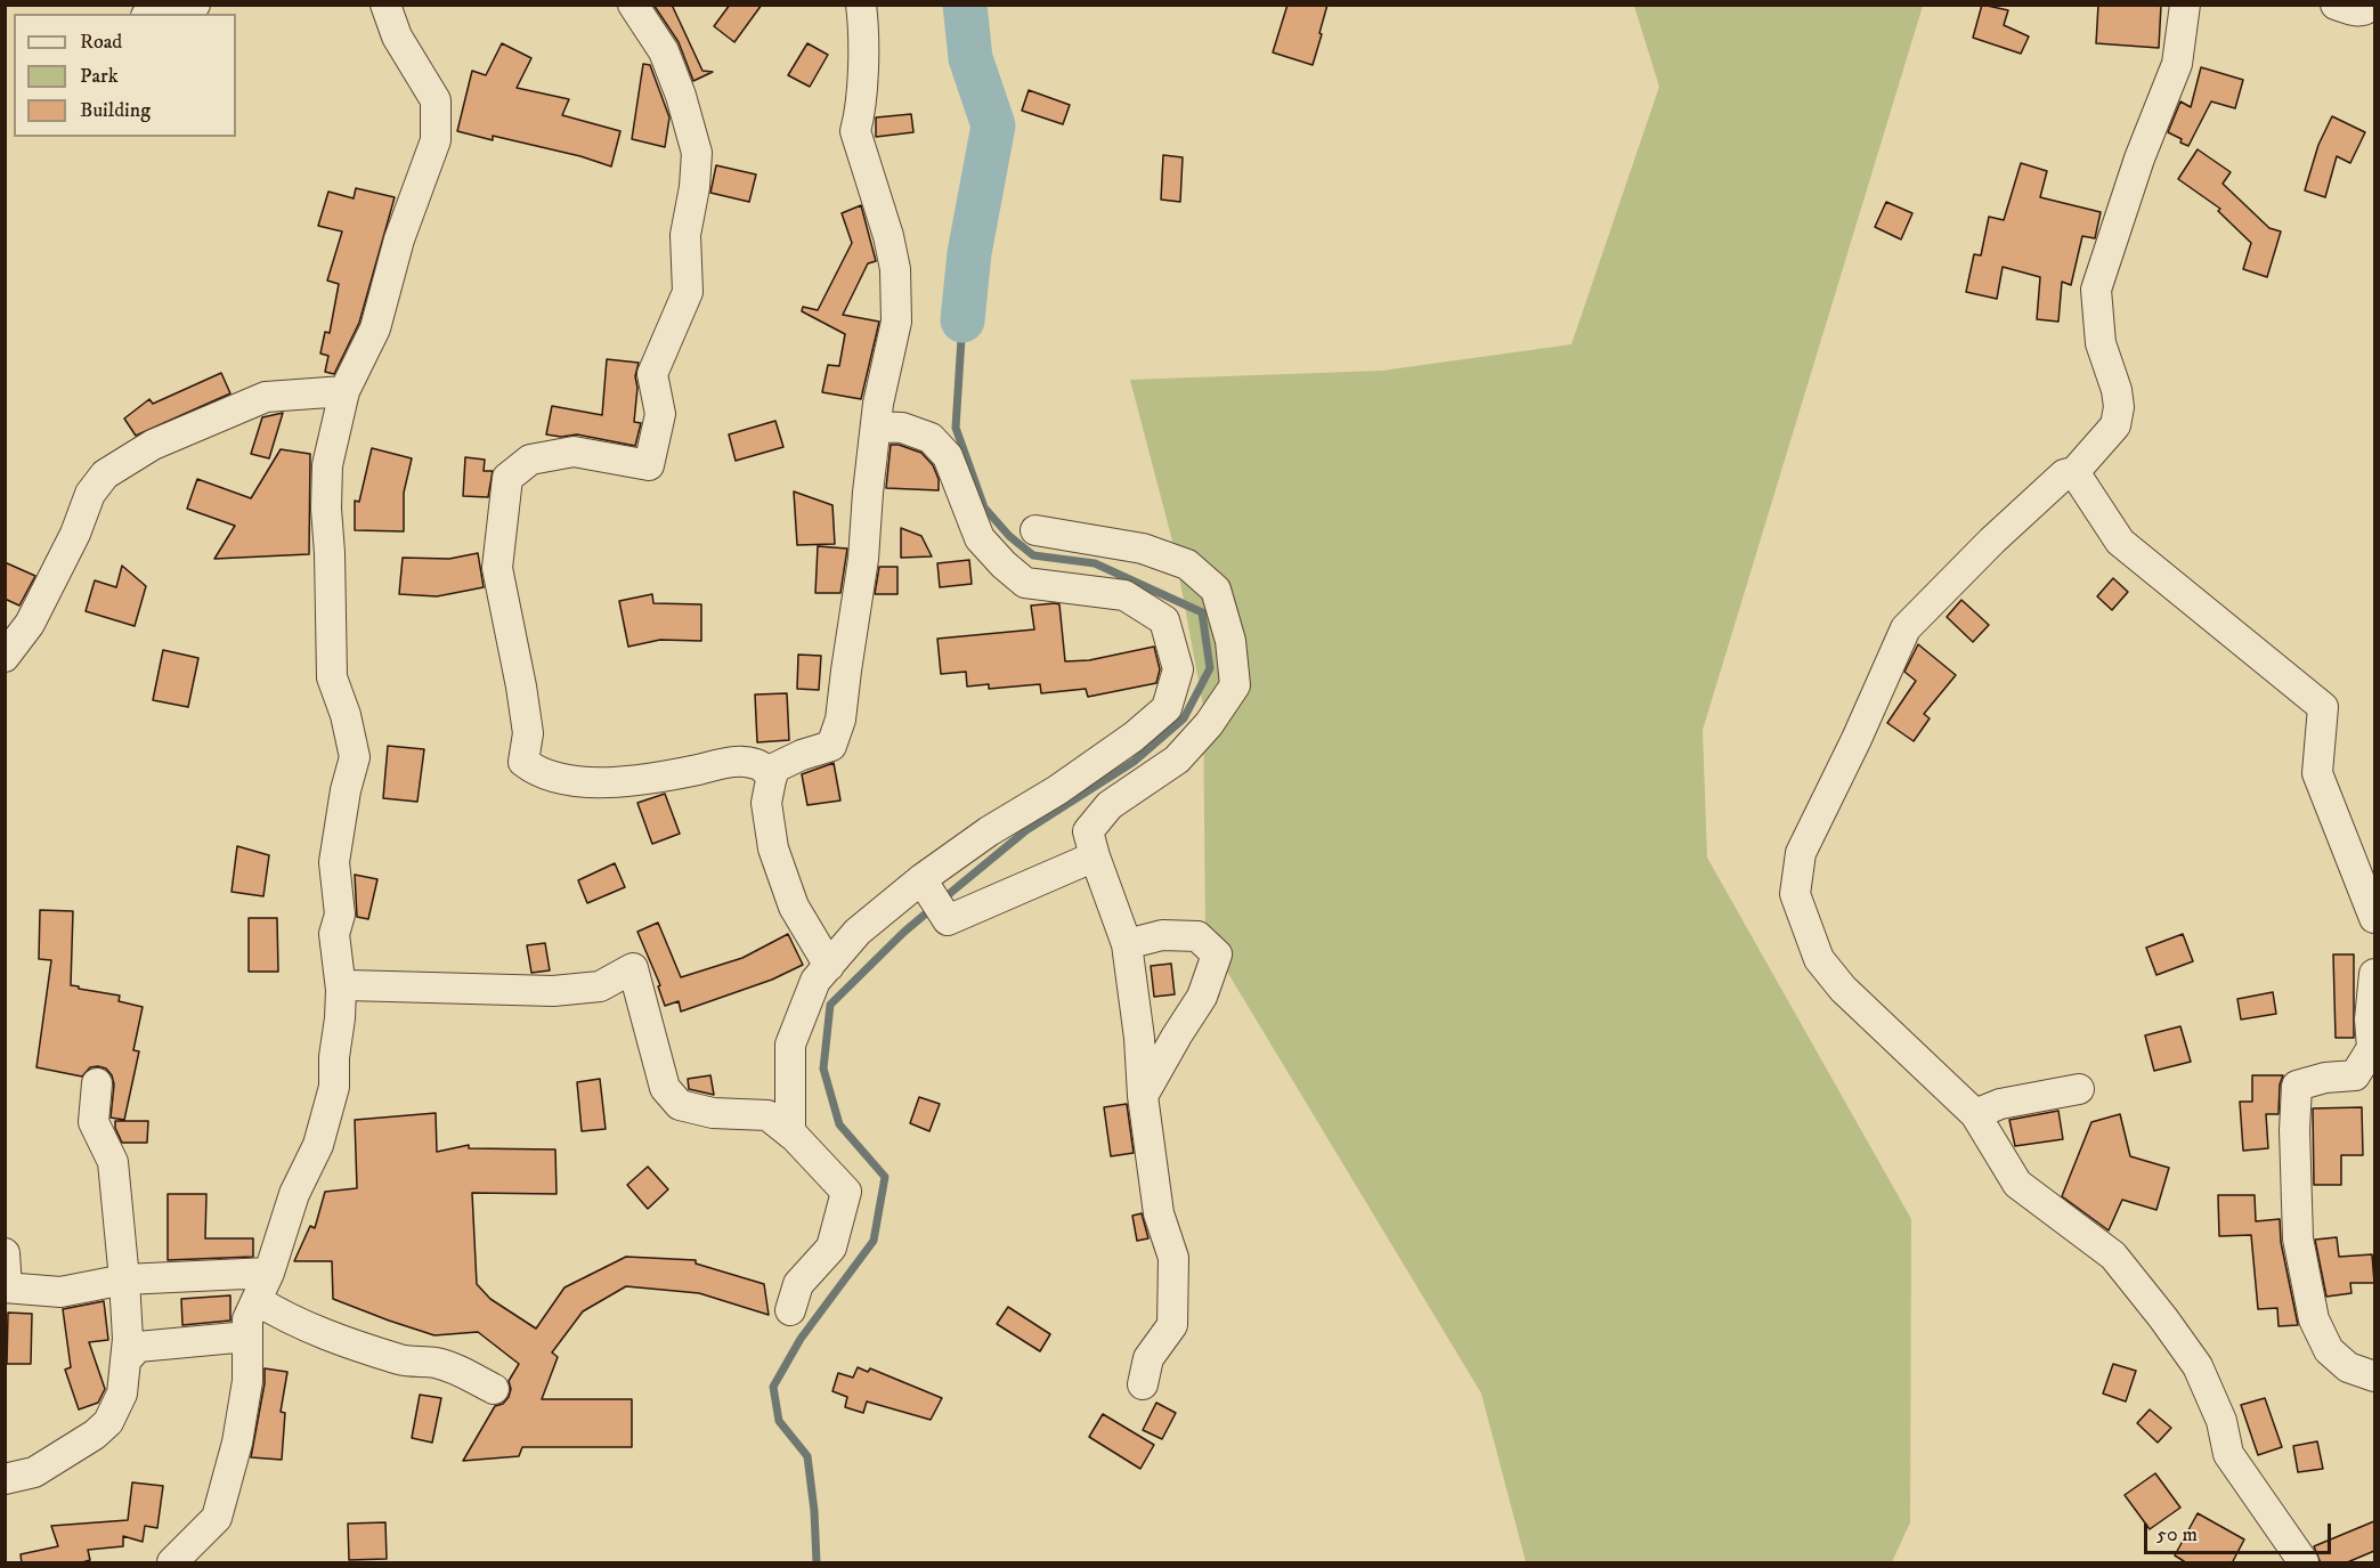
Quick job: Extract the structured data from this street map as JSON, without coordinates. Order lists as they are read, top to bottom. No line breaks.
{"legend":["Road","Park","Building"],"scale_bar":"50 m"}
